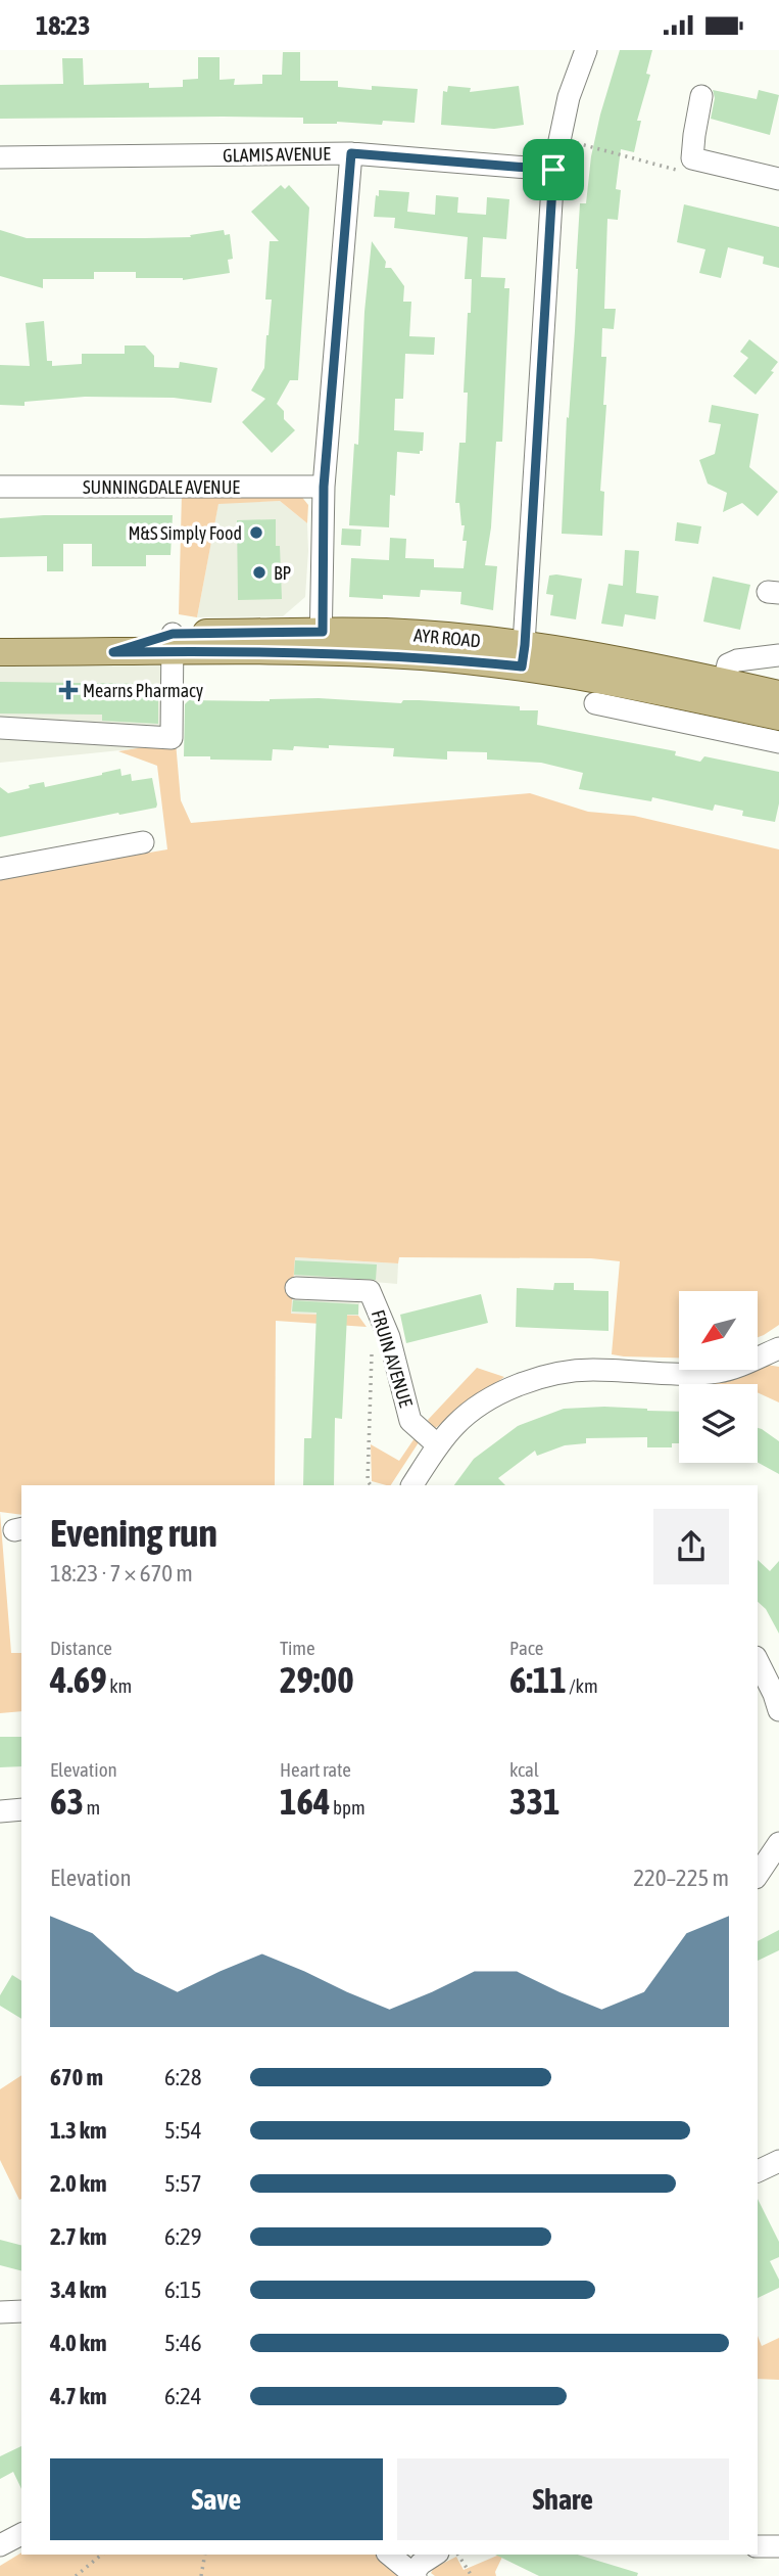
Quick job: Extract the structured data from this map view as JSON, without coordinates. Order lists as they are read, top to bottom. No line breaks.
{"streets":{"main road":["AYR ROAD"],"street":["GLAMIS AVENUE","SUNNINGDALE AVENUE","FRUIN AVENUE"]},"places":{"other":["M&S Simply Food","BP"],"health":["Mearns Pharmacy"]},"north":"bottom left","page":{"status":"18:23","heading":["Evening run","18:23 · 7 × 670 m"],"stats":[["Distance","4.69 km"],["Time","29:00"],["Pace","6:11 /km"],["Elevation","63 m"],["Heart rate","164 bpm"],["kcal","331"]],"chart":["Elevation","220–225 m"],"list":[{"name":"670 m","note":"6:28"},{"name":"1.3 km","note":"5:54"},{"name":"2.0 km","note":"5:57"},{"name":"2.7 km","note":"6:29"},{"name":"3.4 km","note":"6:15"},{"name":"4.0 km","note":"5:46"},{"name":"4.7 km","note":"6:24"}],"buttons":["Save","Share"]}}
